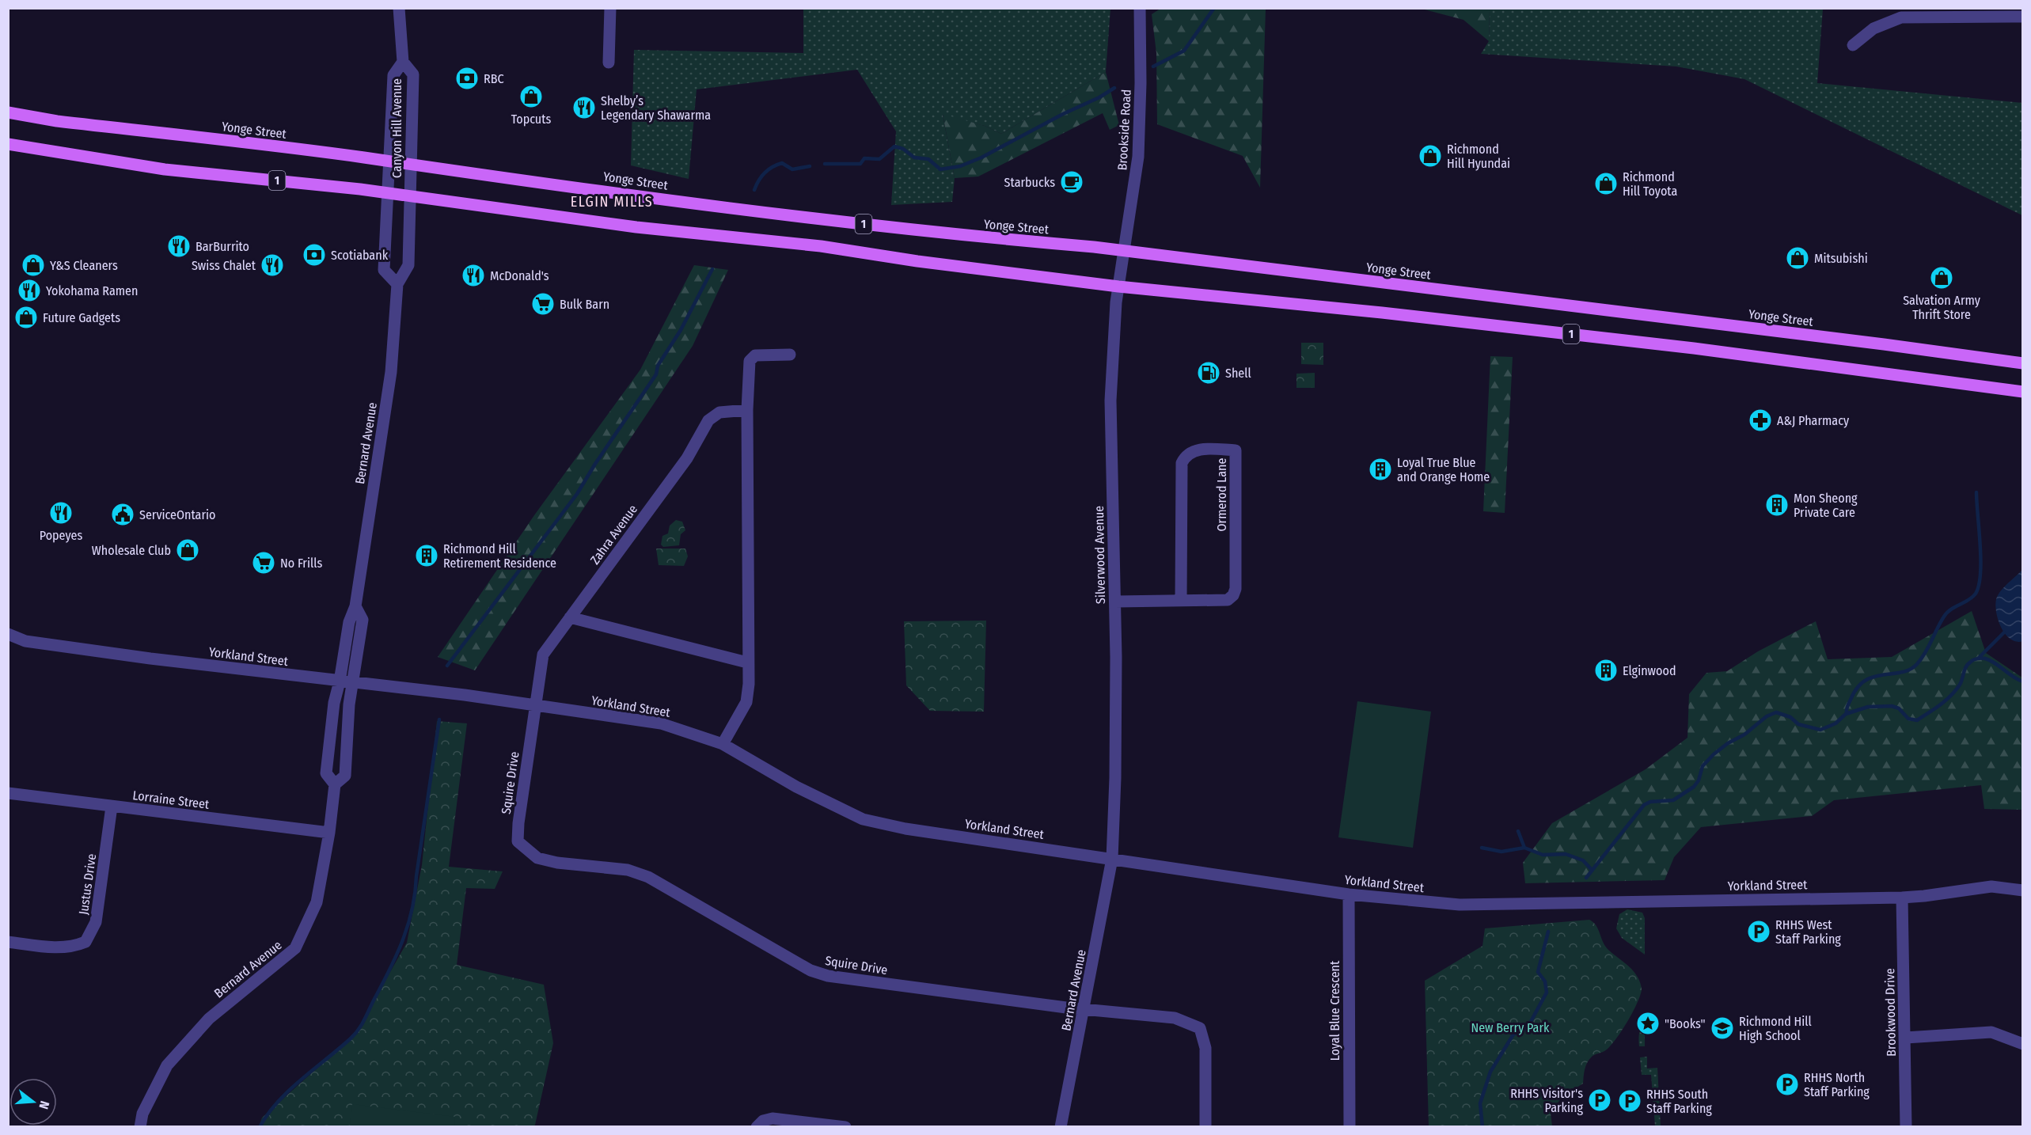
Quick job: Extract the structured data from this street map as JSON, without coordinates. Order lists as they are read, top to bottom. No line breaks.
{"streets":{"main road":["Yonge Street","1"],"street":["Canyon Hill Avenue","Brookside Road","Bernard Avenue","Ormerod Lane","Zahra Avenue","Silverwood Avenue","Yorkland Street","Squire Drive","Lorraine Street","Justus Drive","Loyal Blue Crescent","Brookwood Drive"]},"crossings":[["Canyon Hill Avenue","Yonge Street"],["Canyon Hill Avenue","1"],["Canyon Hill Avenue","Bernard Avenue"],["Yonge Street","Brookside Road"],["Yonge Street","Silverwood Avenue"],["Brookside Road","Silverwood Avenue"],["1","Bernard Avenue"],["1","Silverwood Avenue"],["Bernard Avenue","Silverwood Avenue"],["Bernard Avenue","Yorkland Street"],["Bernard Avenue","Squire Drive"],["Bernard Avenue","Lorraine Street"],["Ormerod Lane","Silverwood Avenue"],["Zahra Avenue","Yorkland Street"],["Zahra Avenue","Squire Drive"],["Silverwood Avenue","Yorkland Street"],["Yorkland Street","Squire Drive"],["Yorkland Street","Loyal Blue Crescent"],["Yorkland Street","Brookwood Drive"],["Lorraine Street","Justus Drive"]],"districts":["ELGIN MILLS"],"parks":["New Berry Park"],"places":{"bank":["RBC","Scotiabank"],"shop":["Topcuts","Richmond Hill Hyundai","Richmond Hill Toyota","Mitsubishi","Y&S Cleaners","Salvation Army Thrift Store","Future Gadgets","Wholesale Club"],"restaurant":["Shelby’s Legendary Shawarma","BarBurrito","Swiss Chalet","McDonald's","Yokohama Ramen","Popeyes"],"cafe":["Starbucks"],"supermarket":["Bulk Barn","No Frills"],"fuel station":["Shell"],"pharmacy":["A&J Pharmacy"],"building":["Loyal True Blue and Orange Home","Mon Sheong Private Care","Richmond Hill Retirement Residence","Elginwood"],"public building":["ServiceOntario"],"parking":["RHHS West Staff Parking","RHHS North Staff Parking","RHHS Visitor's Parking","RHHS South Staff Parking"],"place":["\"Books\""],"school or university":["Richmond Hill High School"]},"north":"right"}
